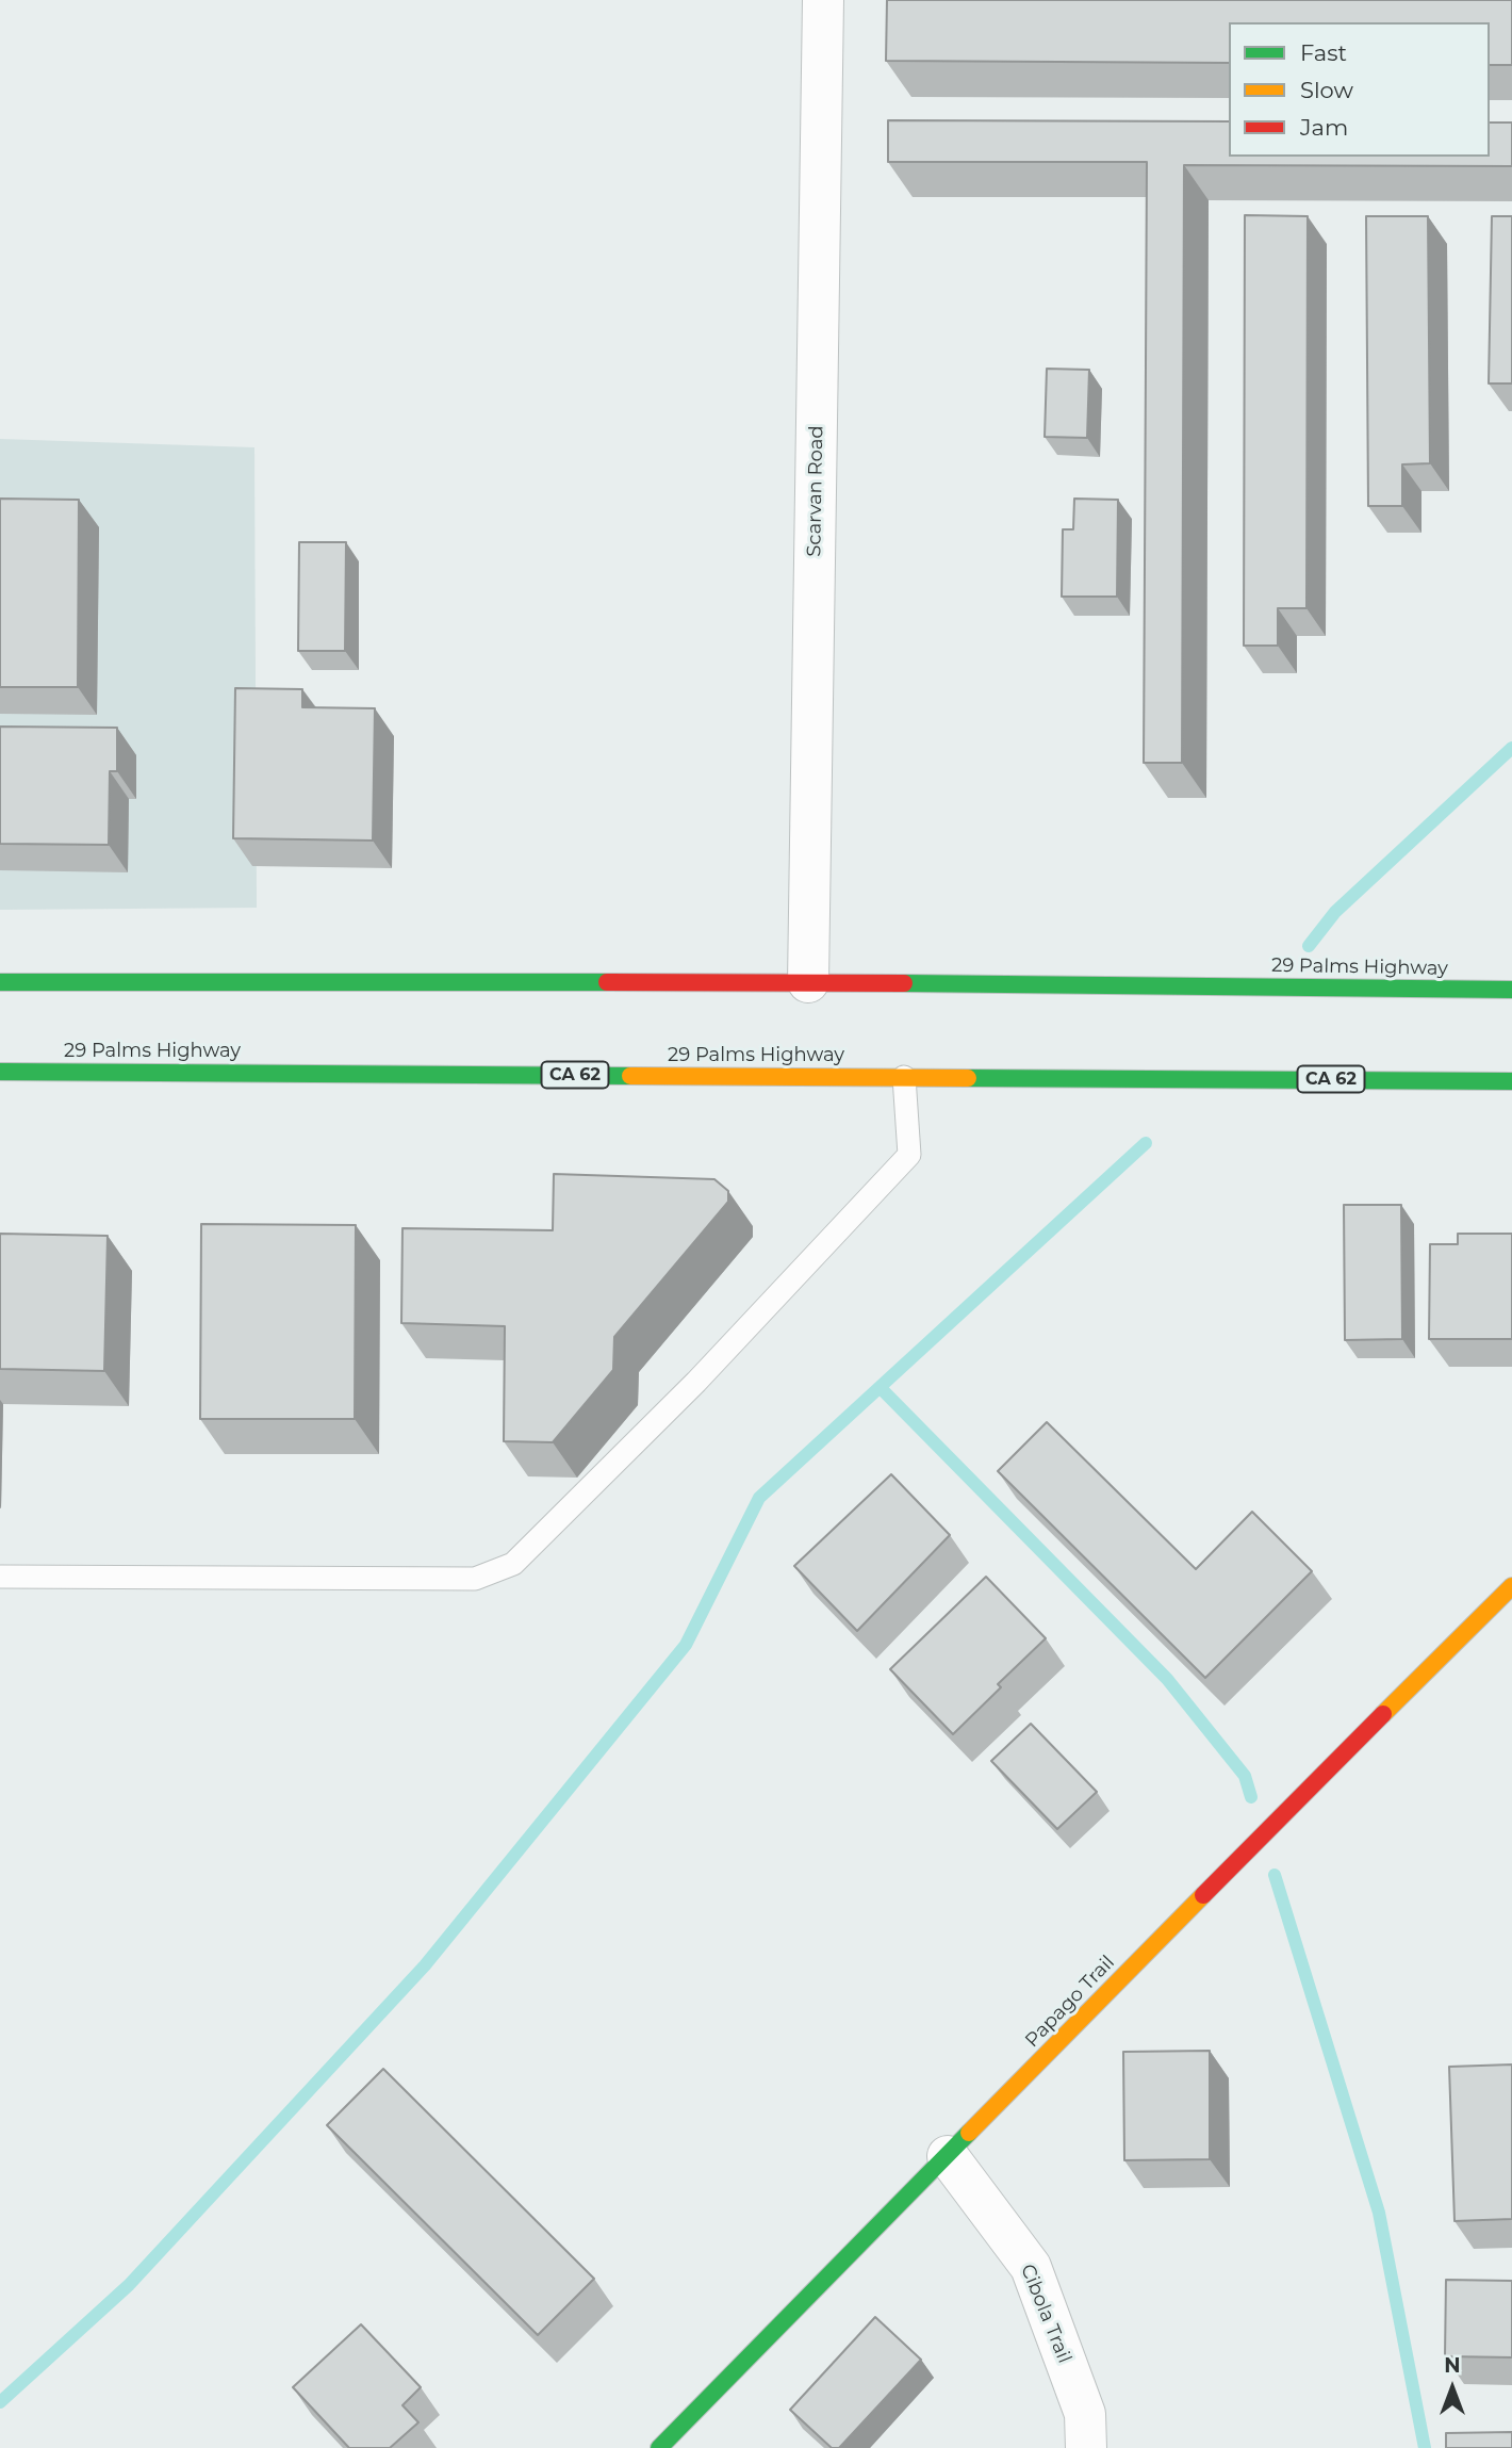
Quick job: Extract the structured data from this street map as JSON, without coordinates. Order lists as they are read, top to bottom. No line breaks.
{"streets":{"main road":["29 Palms Highway","CA 62","Papago Trail"],"street":["Scarvan Road","Cibola Trail"]},"crossings":[["Scarvan Road","29 Palms Highway"],["Papago Trail","Cibola Trail"]],"legend":["Fast","Slow","Jam"],"north":"top"}
